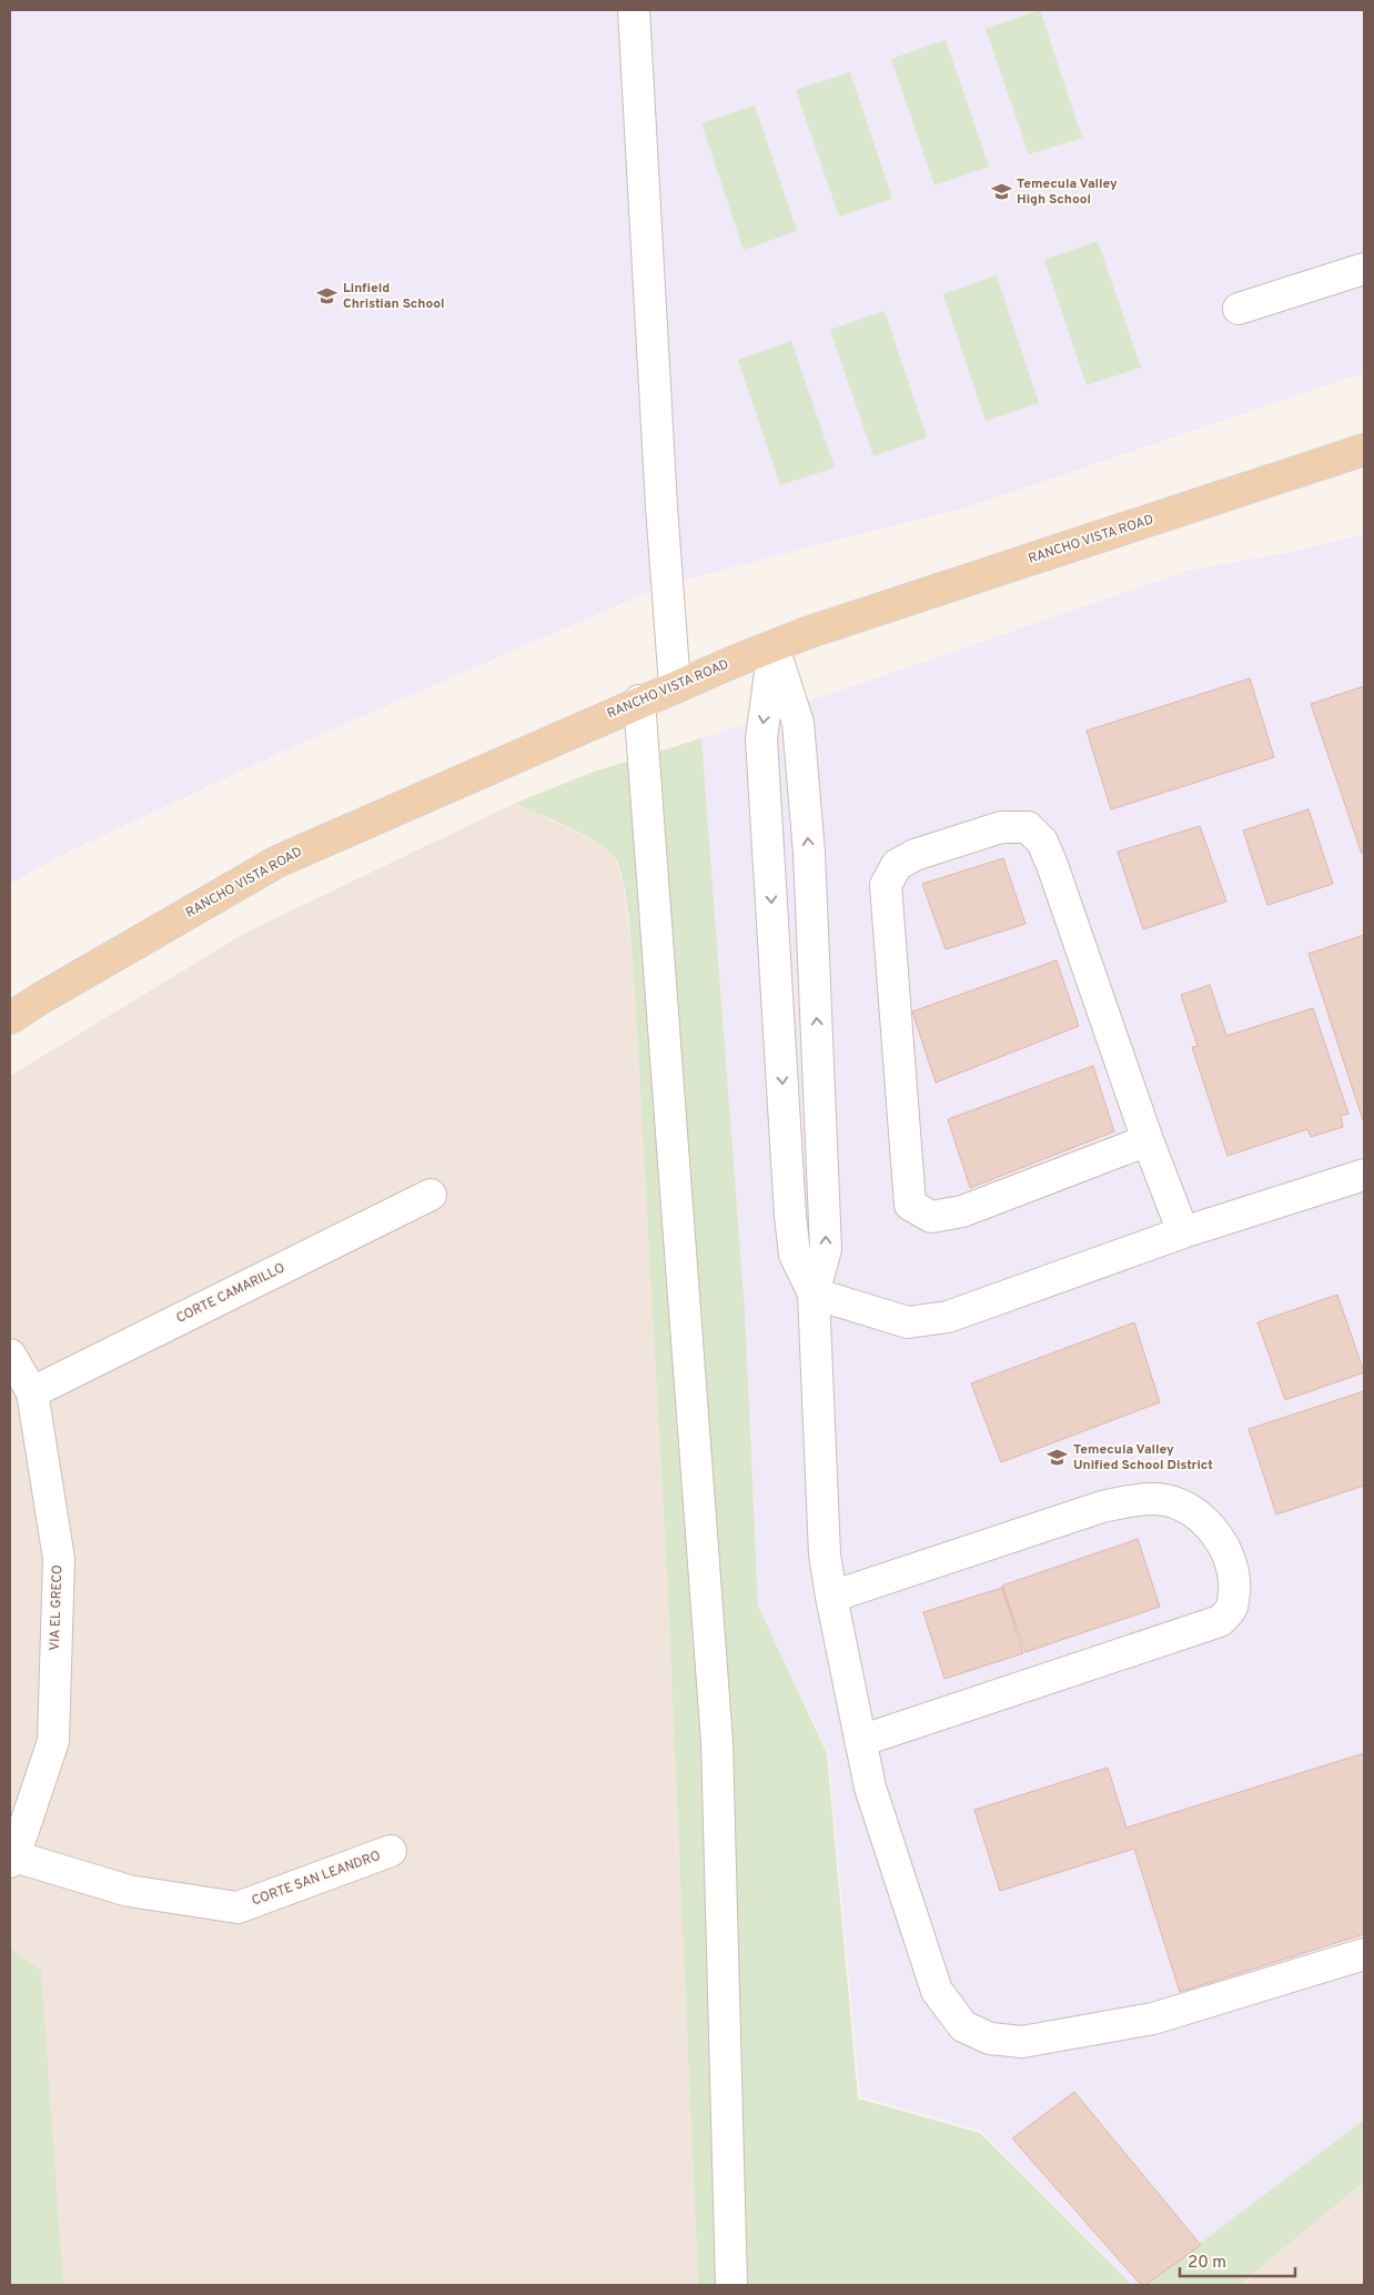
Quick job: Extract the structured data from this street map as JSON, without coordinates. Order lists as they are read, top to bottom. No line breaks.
{"streets":{"main road":["RANCHO VISTA ROAD"],"street":["CORTE CAMARILLO","VIA EL GRECO","CORTE SAN LEANDRO"]},"crossings":[["CORTE CAMARILLO","VIA EL GRECO"],["VIA EL GRECO","CORTE SAN LEANDRO"]],"places":{"school or university":["Temecula Valley High School","Linfield Christian School","Temecula Valley Unified School District"]},"scale_bar":"20 m"}
